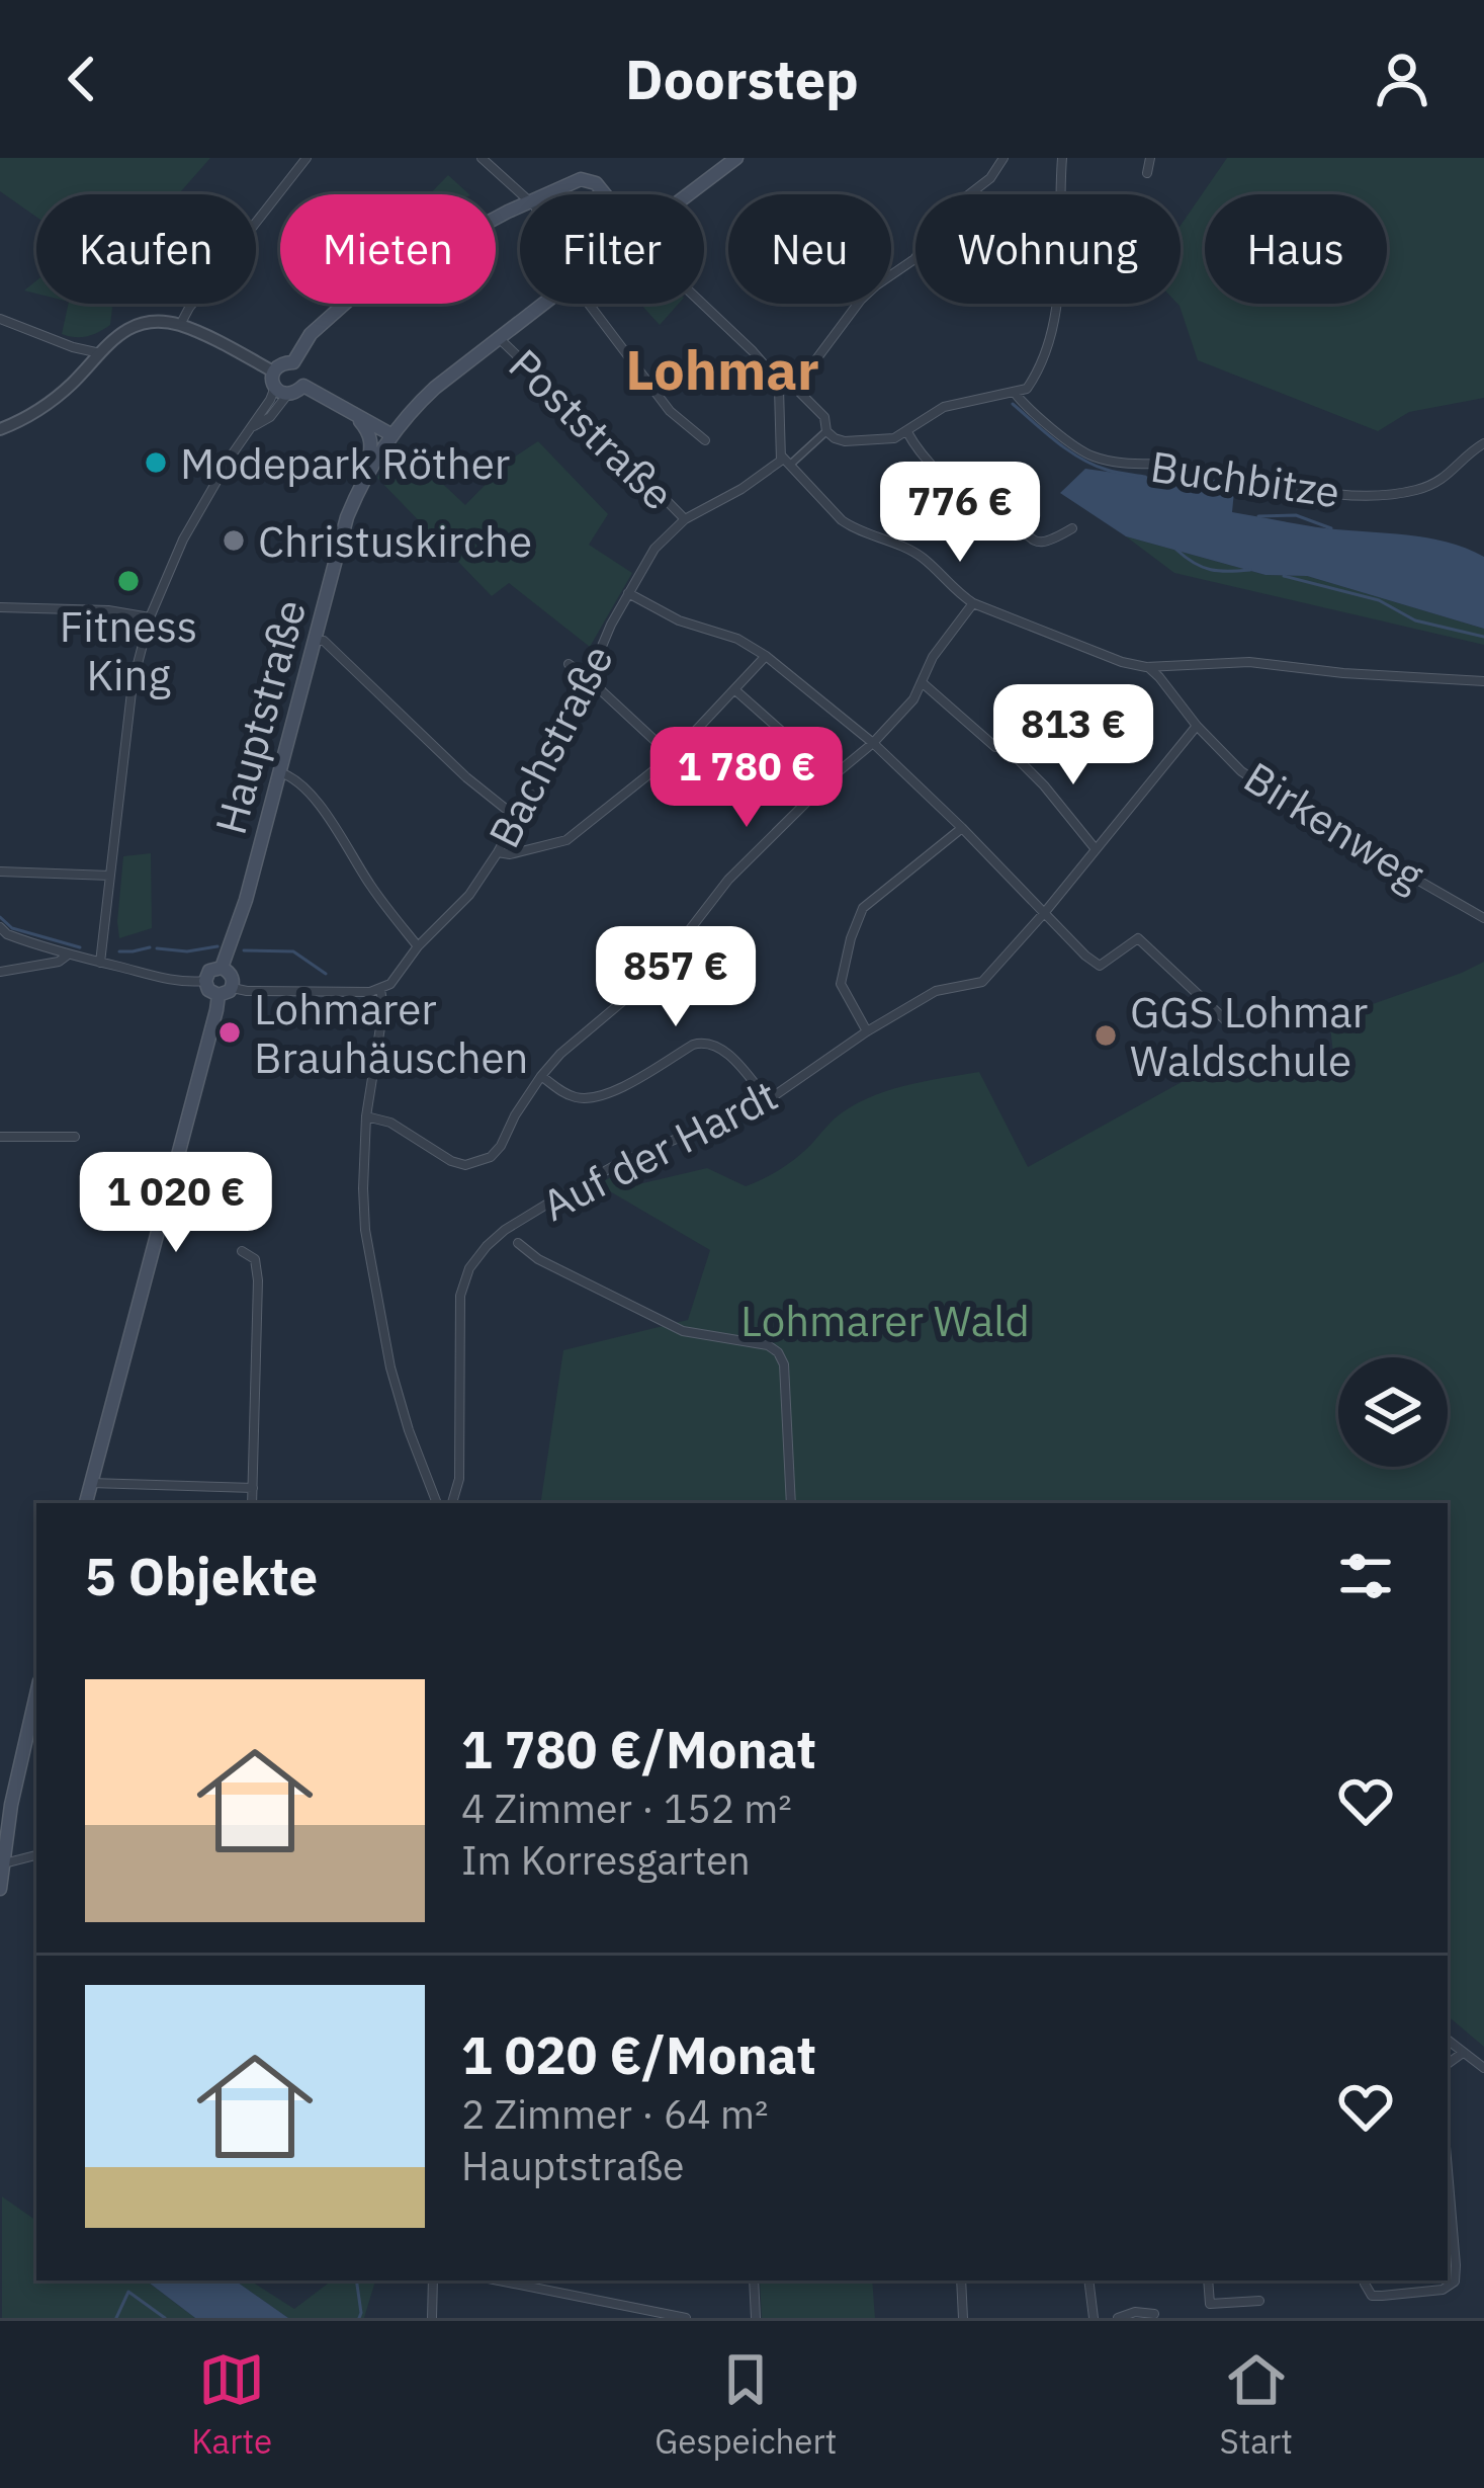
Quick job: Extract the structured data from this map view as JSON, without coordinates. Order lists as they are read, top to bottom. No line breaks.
{"streets":{"main road":["Hauptstraße"],"street":["Poststraße","Buchbitze","Bachstraße","Birkenweg","Auf der Hardt"]},"crossings":[["Poststraße","Hauptstraße"],["Poststraße","Bachstraße"],["Birkenweg","Auf der Hardt"]],"districts":["Lohmar"],"parks":["Lohmarer Wald"],"places":["Modepark Röther","Christuskirche","Fitness King","Lohmarer Brauhäuschen","GGS Lohmar Waldschule"],"page":{"header":"Doorstep","chip":["Kaufen","Mieten","Filter","Neu","Wohnung","Haus"],"price":["776 €","813 €","1 780 €","857 €","1 020 €"],"heading":"5 Objekte","list":[{"name":"1 780 €/Monat","note":"4 Zimmer · 152 m² · Im Korresgarten"},{"name":"1 020 €/Monat","note":"2 Zimmer · 64 m² · Hauptstraße"}],"tabs":["Karte","Gespeichert","Start"]}}
